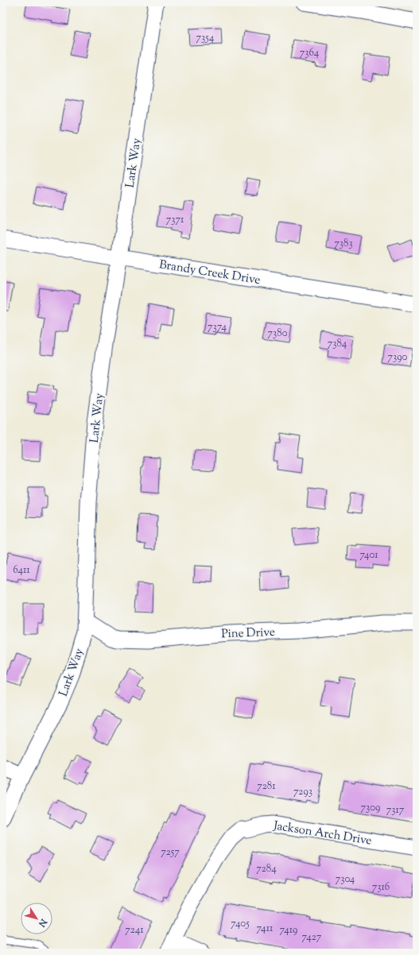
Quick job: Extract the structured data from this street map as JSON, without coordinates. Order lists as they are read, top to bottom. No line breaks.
{"streets":{"street":["Lark Way","Brandy Creek Drive","Pine Drive","Jackson Arch Drive"]},"crossings":[["Lark Way","Brandy Creek Drive"],["Lark Way","Pine Drive"]],"house_numbers":["7354","7364","7371","7383","7374","7380","7384","7390","7401","6411","7281","7293","7309","7317","7257","7284","7304","7316","7405","7411","7241","7419","7427"],"north":"bottom right"}
